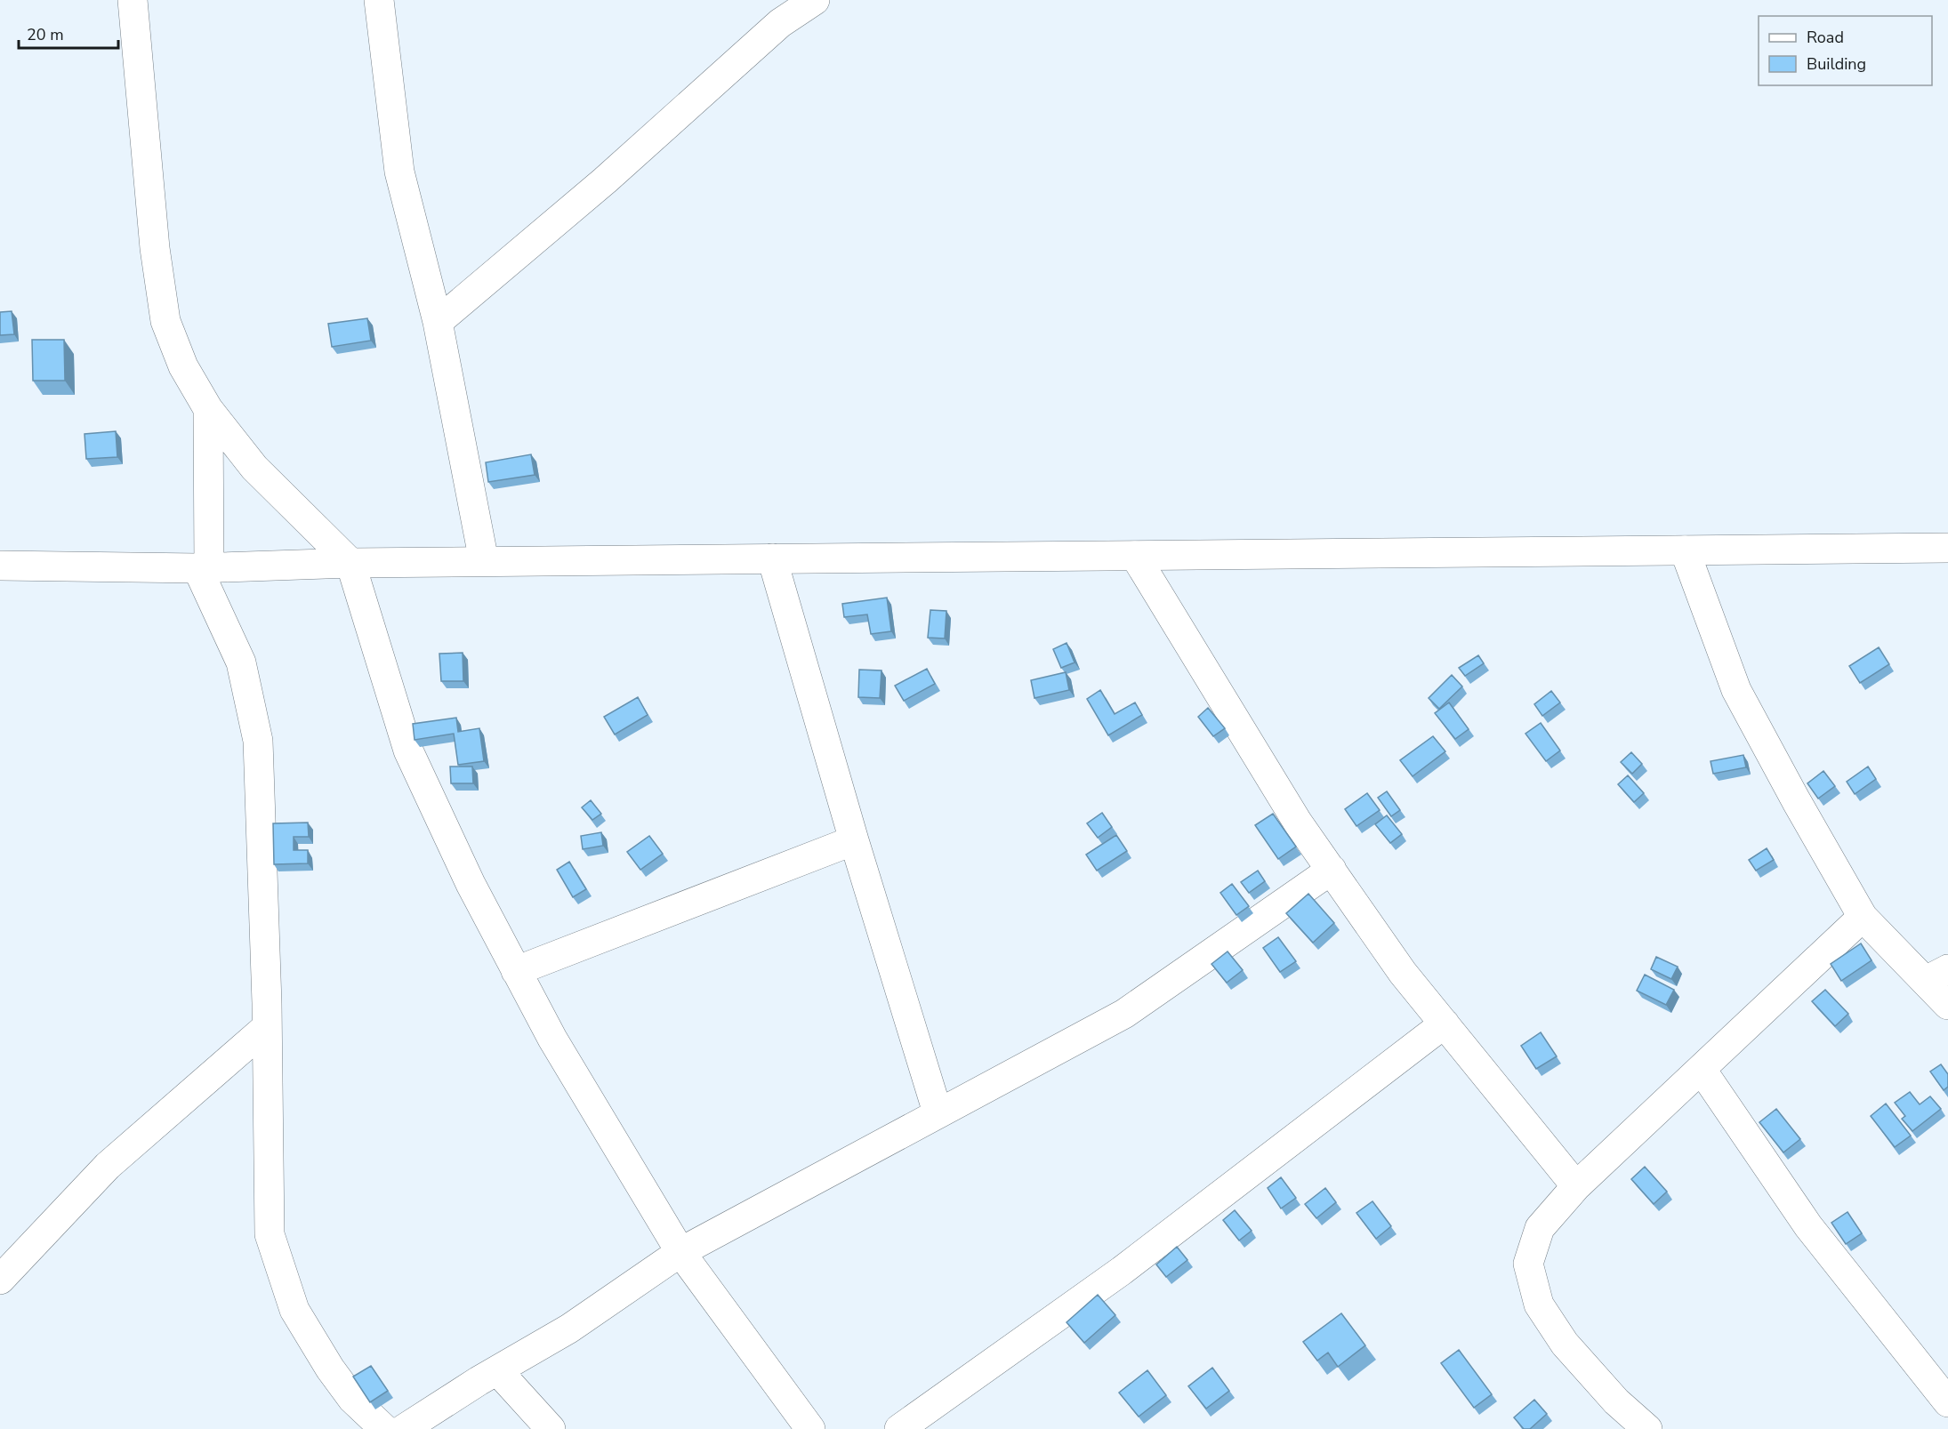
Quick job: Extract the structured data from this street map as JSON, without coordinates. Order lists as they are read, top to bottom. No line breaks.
{"legend":["Road","Building"],"scale_bar":"20 m"}
